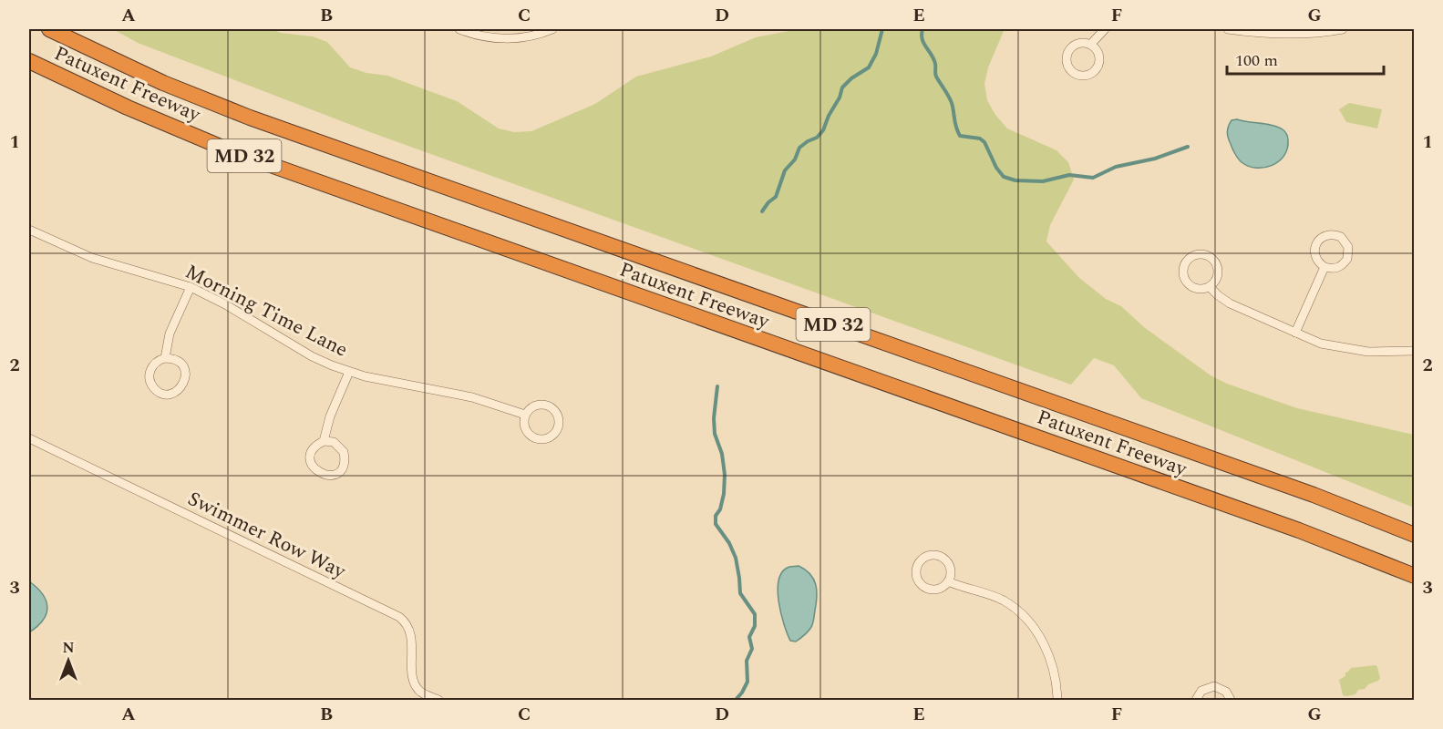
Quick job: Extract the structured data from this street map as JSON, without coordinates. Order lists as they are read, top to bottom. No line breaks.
{"streets":{"highway":["Patuxent Freeway","MD 32"],"street":["Morning Time Lane","Swimmer Row Way"]},"scale_bar":"100 m","north":"top","grid":{"columns":["A","B","C","D","E","F","G"],"rows":["1","2","3"]}}
